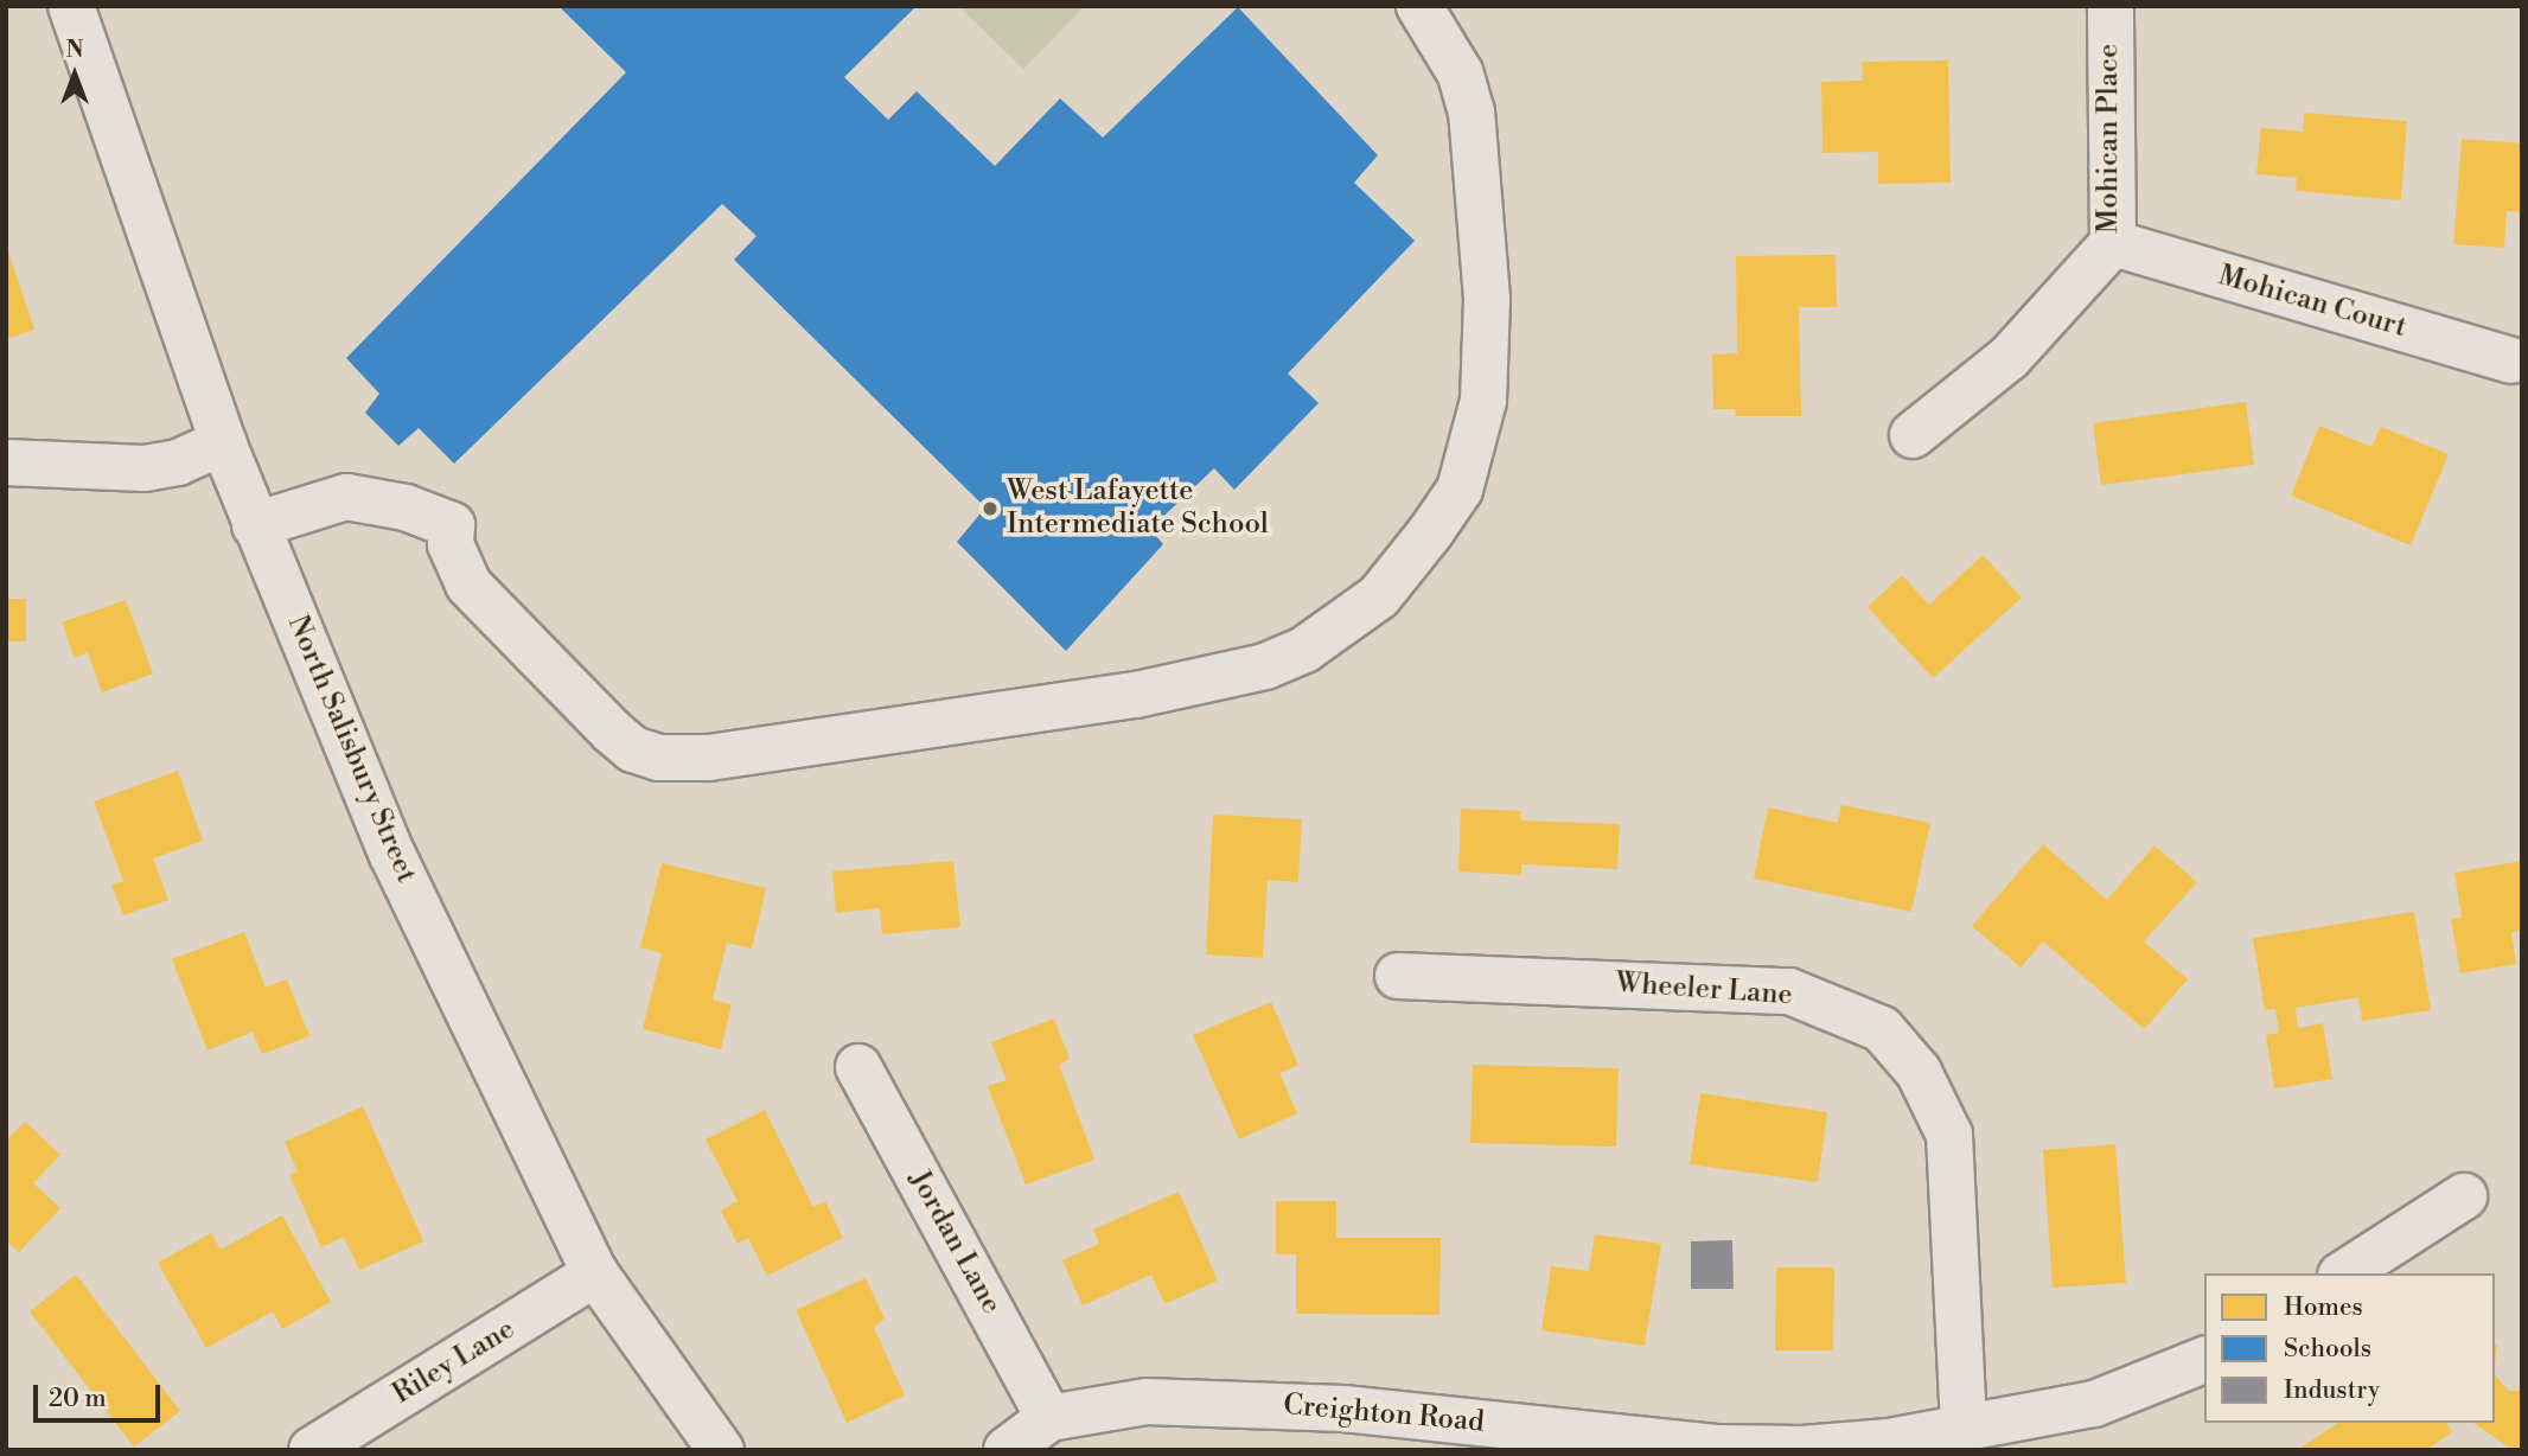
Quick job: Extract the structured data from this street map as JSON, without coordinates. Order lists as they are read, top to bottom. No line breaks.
{"streets":{"street":["Mohican Place","Mohican Court","North Salisbury Street","Wheeler Lane","Jordan Lane","Riley Lane","Creighton Road"]},"crossings":[["Mohican Place","Mohican Court"],["North Salisbury Street","Riley Lane"],["Wheeler Lane","Creighton Road"],["Jordan Lane","Creighton Road"]],"places":["West Lafayette Intermediate School"],"legend":["Homes","Schools","Industry"],"scale_bar":"20 m","north":"top"}
